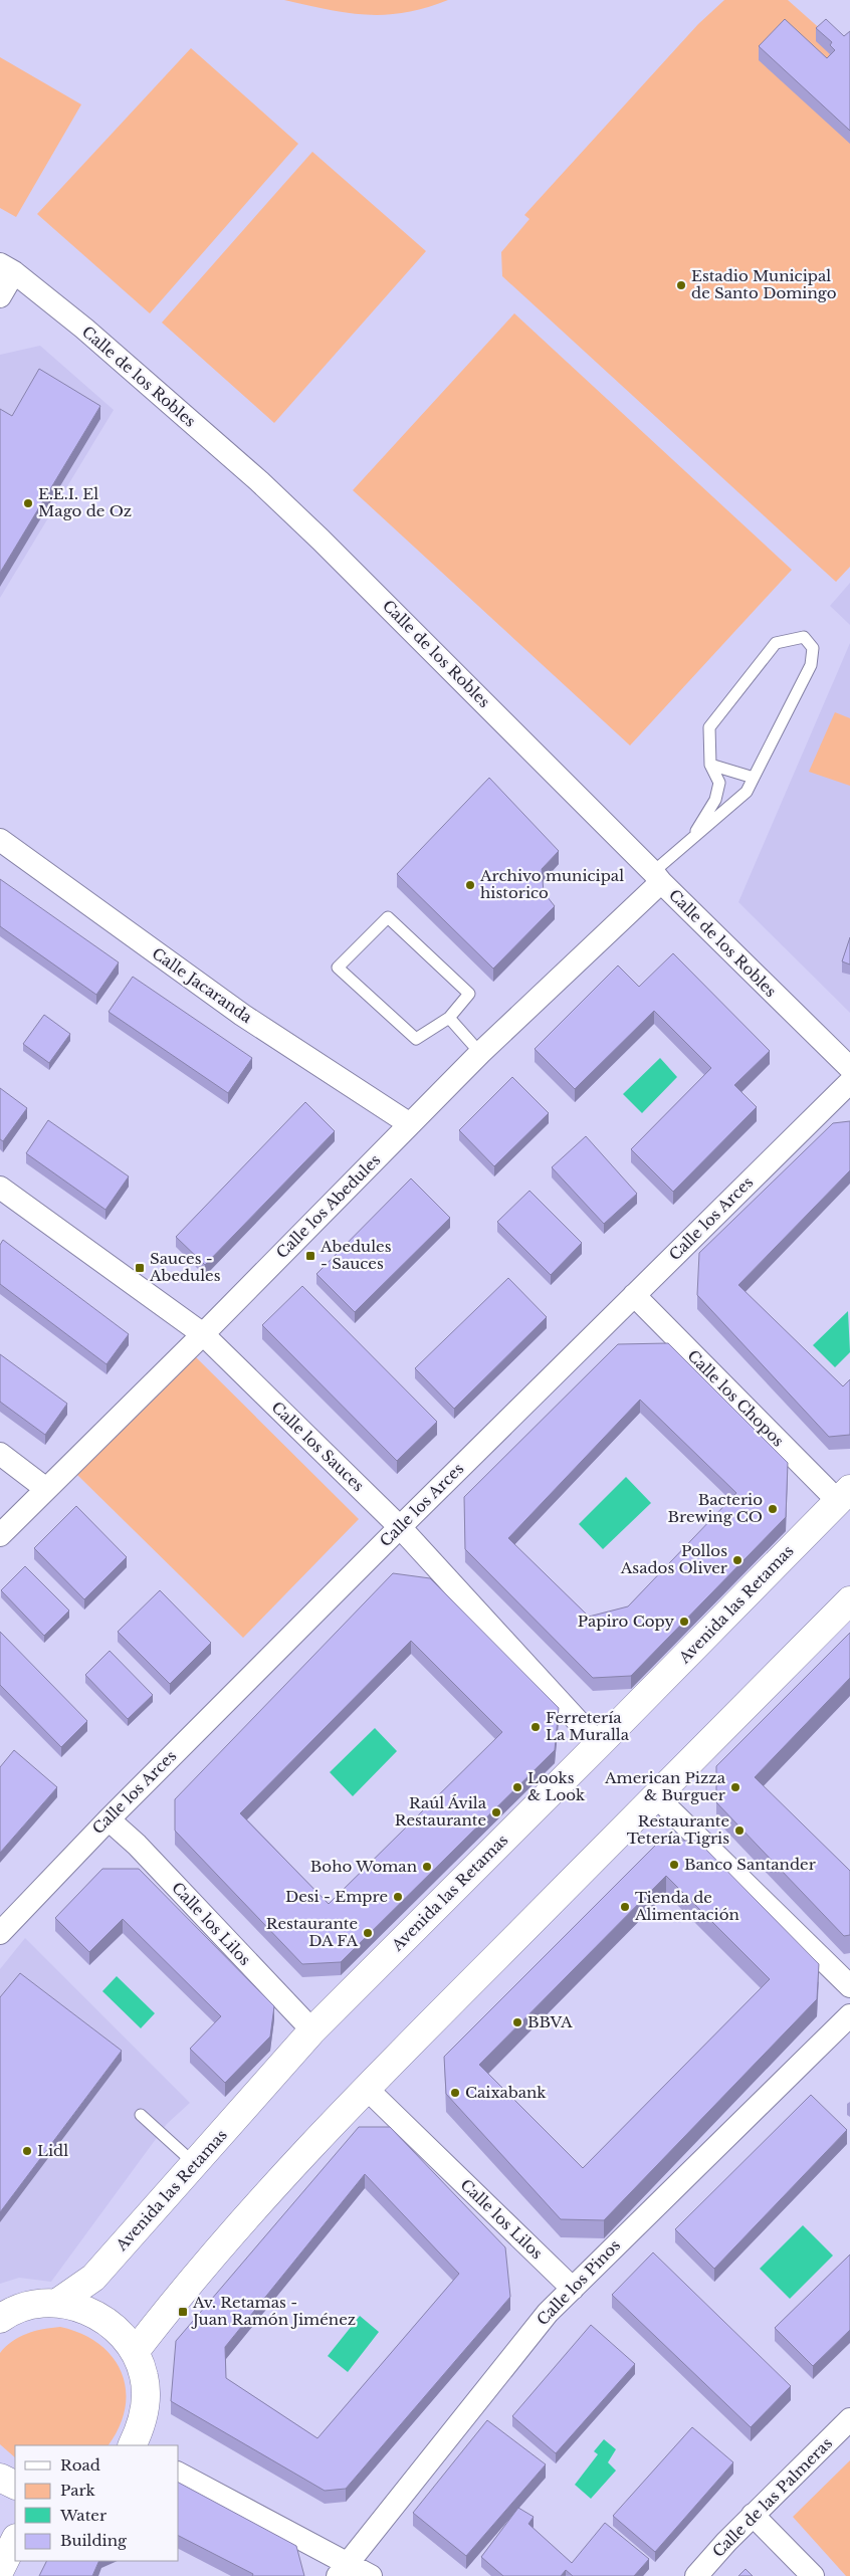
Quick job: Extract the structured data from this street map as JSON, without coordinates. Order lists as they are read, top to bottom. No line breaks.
{"streets":{"street":["Calle de los Robles","Calle Jacaranda","Calle los Abedules","Calle los Arces","Calle los Chopos","Calle los Sauces","Avenida las Retamas","Calle los Lilos","Calle los Pinos","Calle de las Palmeras"]},"crossings":[["Calle de los Robles","Calle los Abedules"],["Calle Jacaranda","Calle los Abedules"],["Calle los Abedules","Calle los Sauces"],["Calle los Arces","Calle los Chopos"],["Calle los Arces","Calle los Sauces"],["Calle los Arces","Calle los Lilos"],["Calle los Chopos","Avenida las Retamas"],["Calle los Sauces","Avenida las Retamas"],["Avenida las Retamas","Calle los Lilos"],["Calle los Lilos","Calle los Pinos"]],"places":{"other":["Estadio Municipal de Santo Domingo","E.E.I. El Mago de Oz","Archivo municipal historico","Bacterio Brewing CO","Pollos Asados Oliver","Papiro Copy","Ferretería La Muralla","Looks & Look","American Pizza & Burguer","Raúl Ávila Restaurante","Restaurante Tetería Tigris","Banco Santander","Boho Woman","Desi - Empre","Tienda de Alimentación","Restaurante DA FA","BBVA","Caixabank","Lidl"],"transit":["Abedules - Sauces","Sauces - Abedules","Av. Retamas - Juan Ramón Jiménez"]},"legend":["Road","Park","Water","Building"]}
